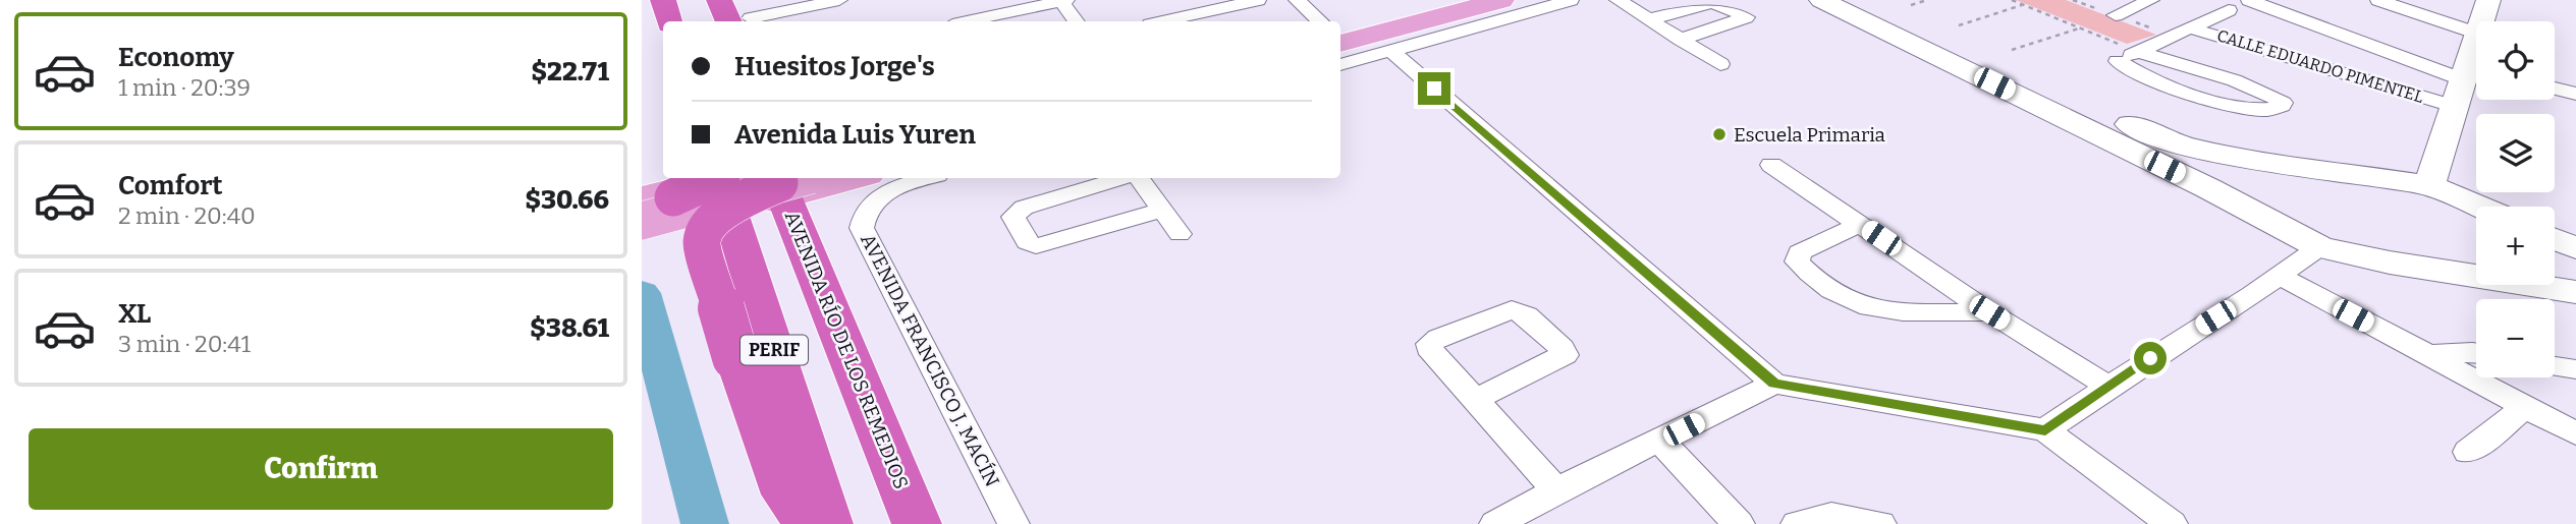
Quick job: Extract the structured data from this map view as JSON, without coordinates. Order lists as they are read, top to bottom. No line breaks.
{"streets":{"highway":["PERIF","AVENIDA RÍO DE LOS REMEDIOS"],"street":["CALLE EDUARDO PIMENTEL","AVENIDA FRANCISCO J. MACÍN"]},"crossings":[["AVENIDA RÍO DE LOS REMEDIOS","AVENIDA FRANCISCO J. MACÍN"]],"places":["Escuela Primaria"],"page":{"list":[{"name":"Economy","note":"1 min · 20:39","value":"$22.71"},{"name":"Comfort","note":"2 min · 20:40","value":"$30.66"},{"name":"XL","note":"3 min · 20:41","value":"$38.61"}],"map_buttons":["+","−"],"banner":["Huesitos Jorge's","Avenida Luis Yuren"],"buttons":"Confirm"}}
